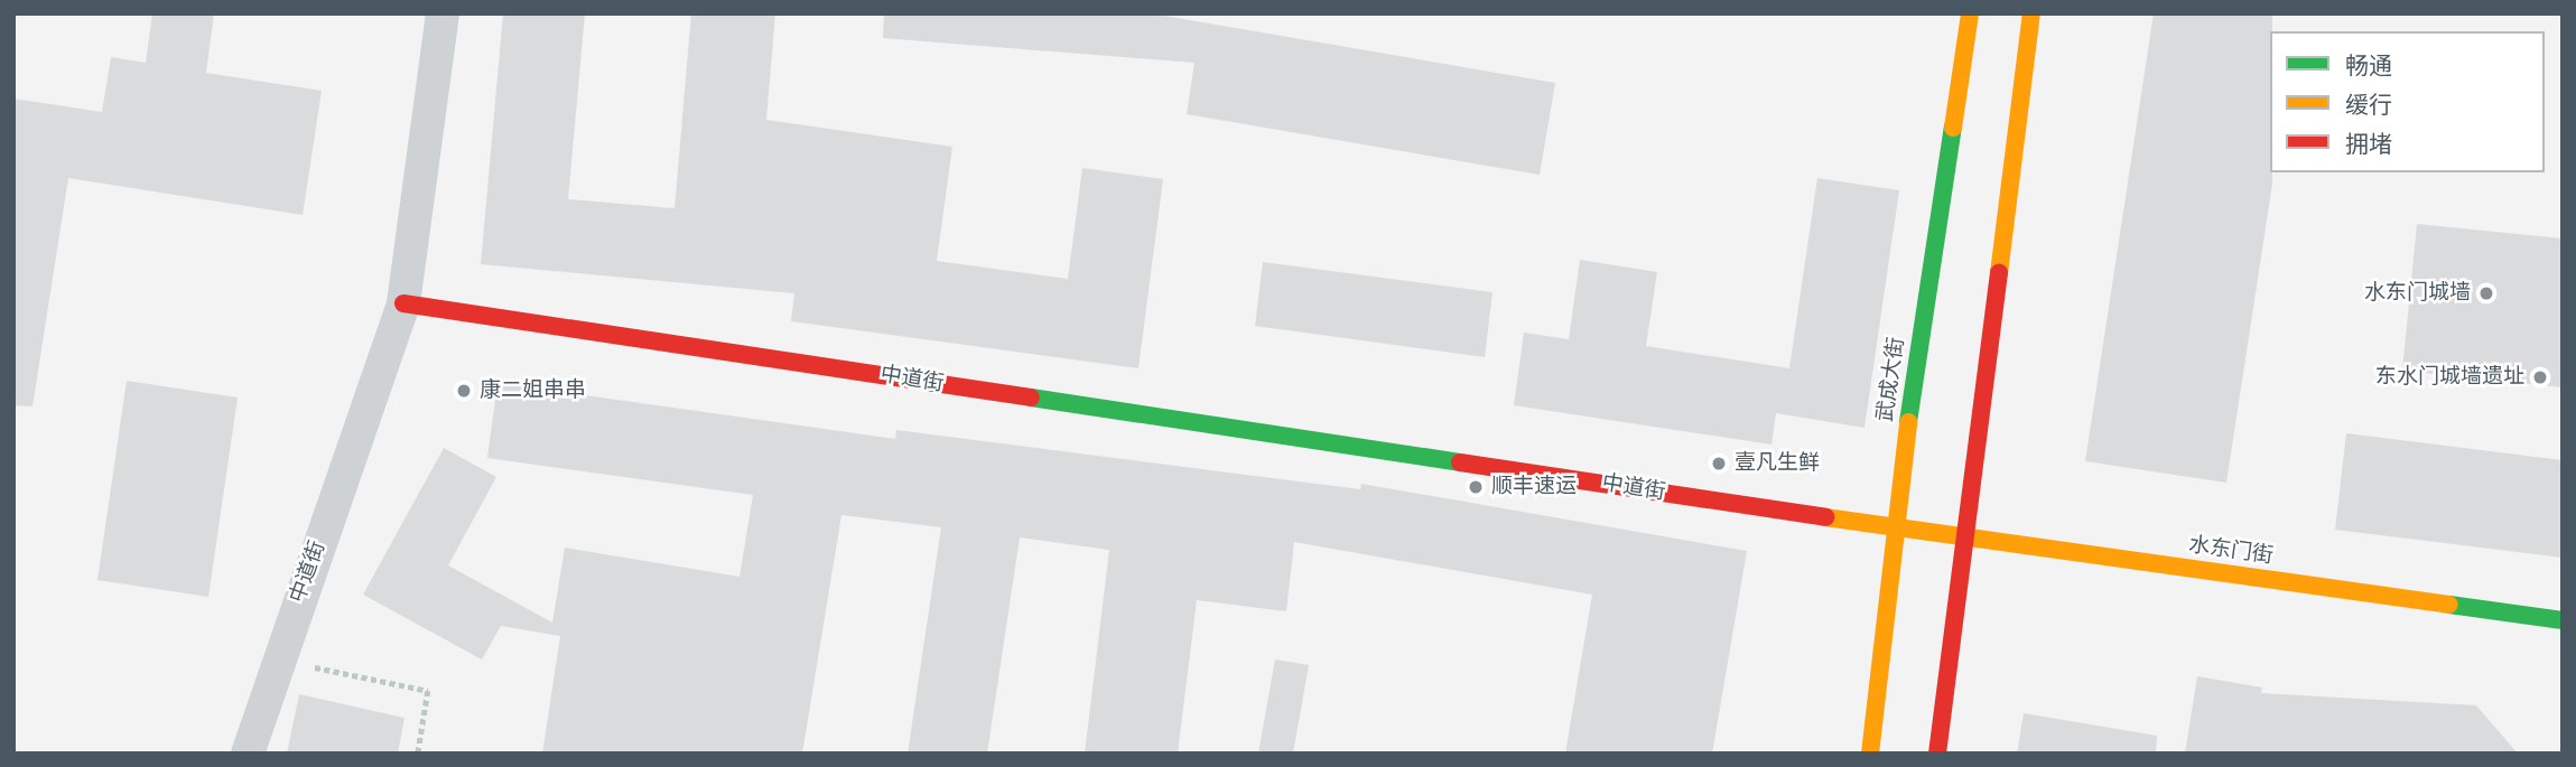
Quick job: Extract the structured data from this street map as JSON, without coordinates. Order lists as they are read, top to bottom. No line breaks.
{"streets":{"street":["中道街","武成大街","水东门街"]},"crossings":[["中道街","武成大街"],["中道街","水东门街"],["武成大街","水东门街"]],"places":["水东门城墙","东水门城墙遗址","康二姐串串","壹凡生鲜","顺丰速运"],"legend":["畅通","缓行","拥堵"]}
